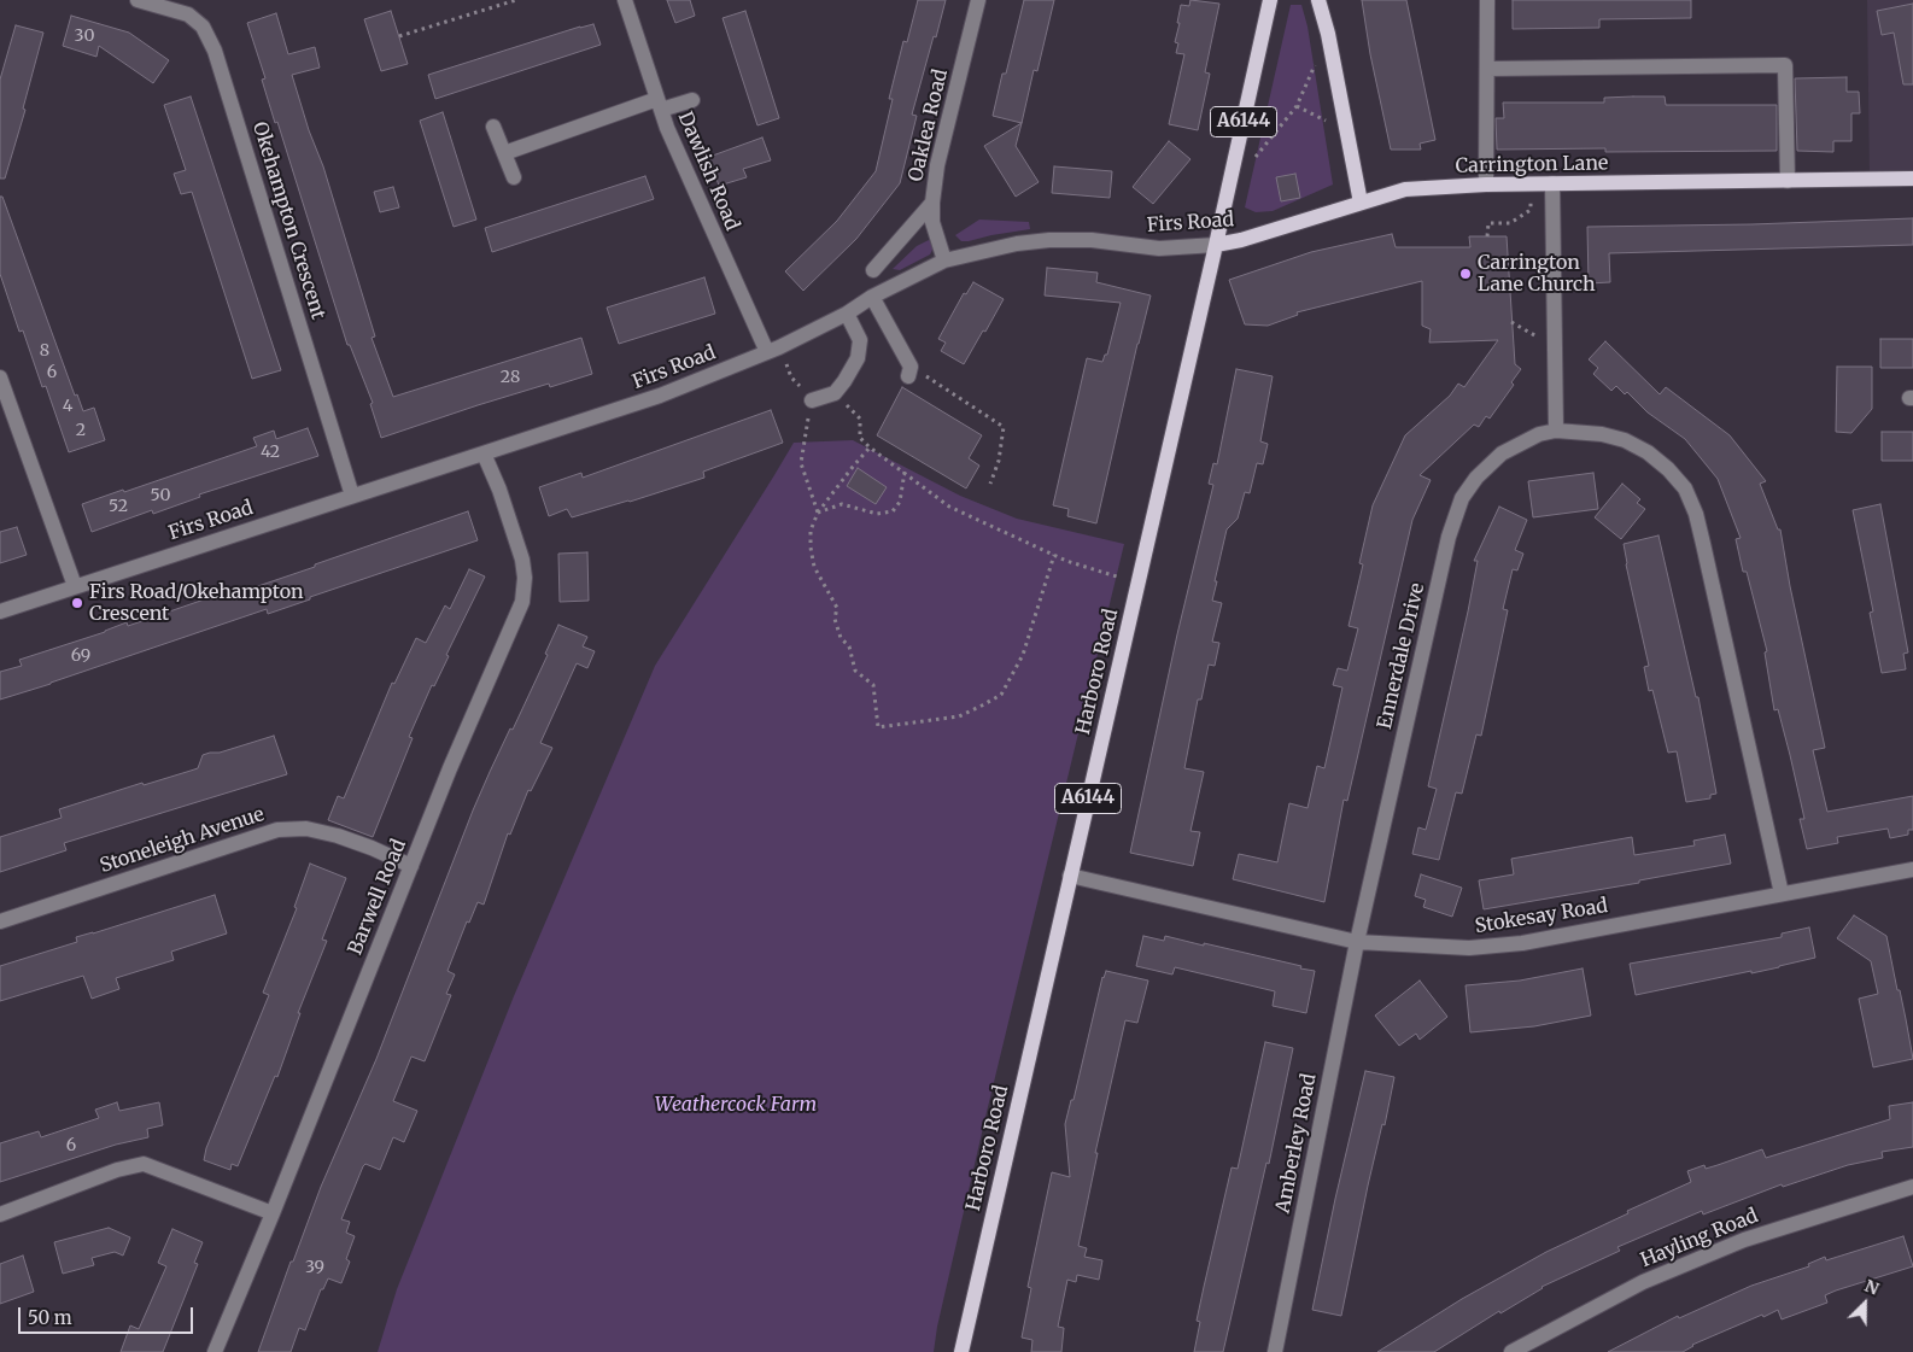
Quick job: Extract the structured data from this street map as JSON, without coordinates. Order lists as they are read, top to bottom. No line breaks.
{"streets":{"main road":["A6144","Carrington Lane","Firs Road","Harboro Road"],"street":["Oaklea Road","Dawlish Road","Okehampton Crescent","Ennerdale Drive","Stoneleigh Avenue","Barwell Road","Stokesay Road","Amberley Road","Hayling Road"]},"crossings":[["Oaklea Road","Firs Road"],["Carrington Lane","Firs Road"],["Dawlish Road","Firs Road"],["Okehampton Crescent","Firs Road"],["Firs Road","Harboro Road"],["Firs Road","Barwell Road"],["Ennerdale Drive","Stokesay Road"],["Ennerdale Drive","Amberley Road"],["Harboro Road","Stokesay Road"],["Stoneleigh Avenue","Barwell Road"],["Stokesay Road","Amberley Road"]],"parks":["Weathercock Farm"],"places":["Carrington Lane Church","Firs Road/Okehampton Crescent"],"house_numbers":["30","8","6","28","4","2","42","50","52","69","6","39"],"scale_bar":"50 m","north":"top right"}
